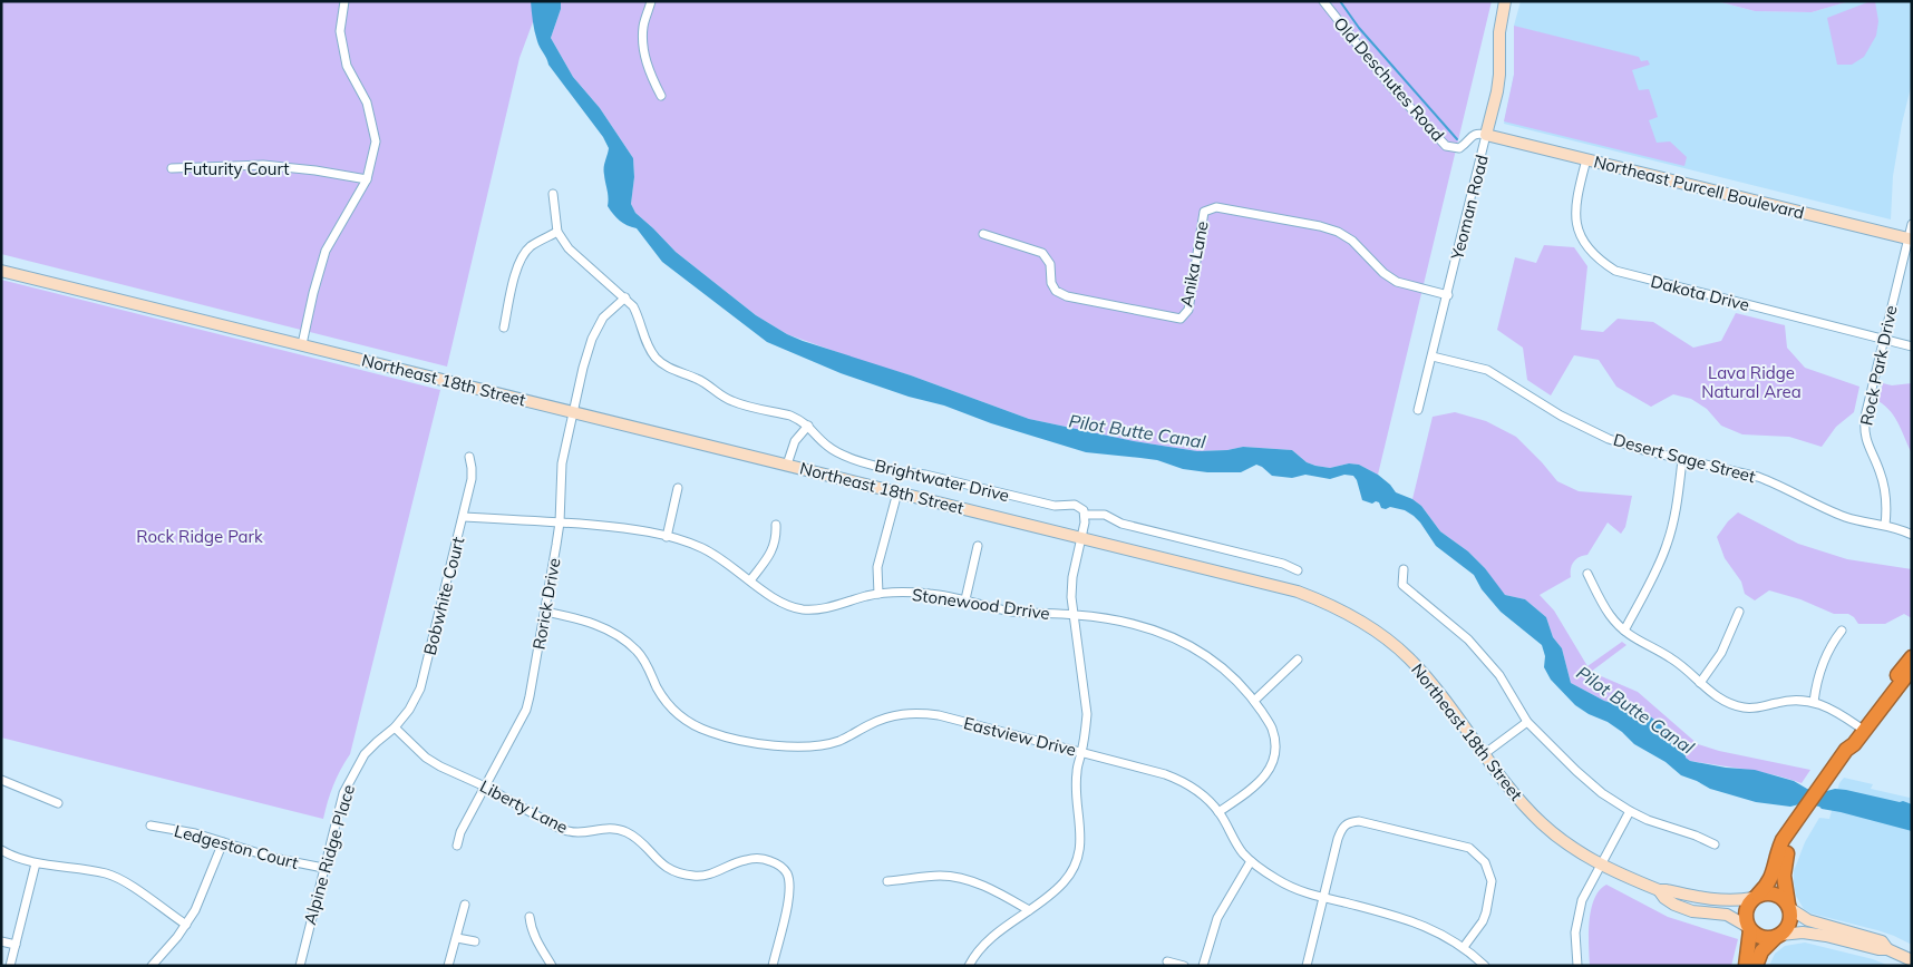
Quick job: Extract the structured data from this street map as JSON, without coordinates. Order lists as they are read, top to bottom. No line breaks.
{"streets":{"main road":["Northeast Purcell Boulevard","Yeoman Road","Northeast 18th Street"],"street":["Old Deschutes Road","Futurity Court","Anika Lane","Dakota Drive","Rock Park Drive","Desert Sage Street","Brightwater Drive","Bobwhite Court","Rorick Drive","Stonewood Drrive","Eastview Drive","Liberty Lane","Ledgeston Court","Alpine Ridge Place"]},"crossings":[["Old Deschutes Road","Northeast Purcell Boulevard"],["Old Deschutes Road","Yeoman Road"],["Northeast Purcell Boulevard","Yeoman Road"],["Northeast Purcell Boulevard","Dakota Drive"],["Northeast Purcell Boulevard","Rock Park Drive"],["Yeoman Road","Anika Lane"],["Yeoman Road","Desert Sage Street"],["Dakota Drive","Rock Park Drive"],["Rock Park Drive","Desert Sage Street"],["Northeast 18th Street","Rorick Drive"],["Brightwater Drive","Rorick Drive"],["Bobwhite Court","Stonewood Drrive"],["Bobwhite Court","Liberty Lane"],["Bobwhite Court","Alpine Ridge Place"],["Rorick Drive","Stonewood Drrive"],["Rorick Drive","Eastview Drive"],["Rorick Drive","Liberty Lane"],["Stonewood Drrive","Eastview Drive"],["Liberty Lane","Alpine Ridge Place"],["Ledgeston Court","Alpine Ridge Place"]],"water":["Pilot Butte Canal"],"parks":["Lava Ridge Natural Area","Rock Ridge Park"]}
